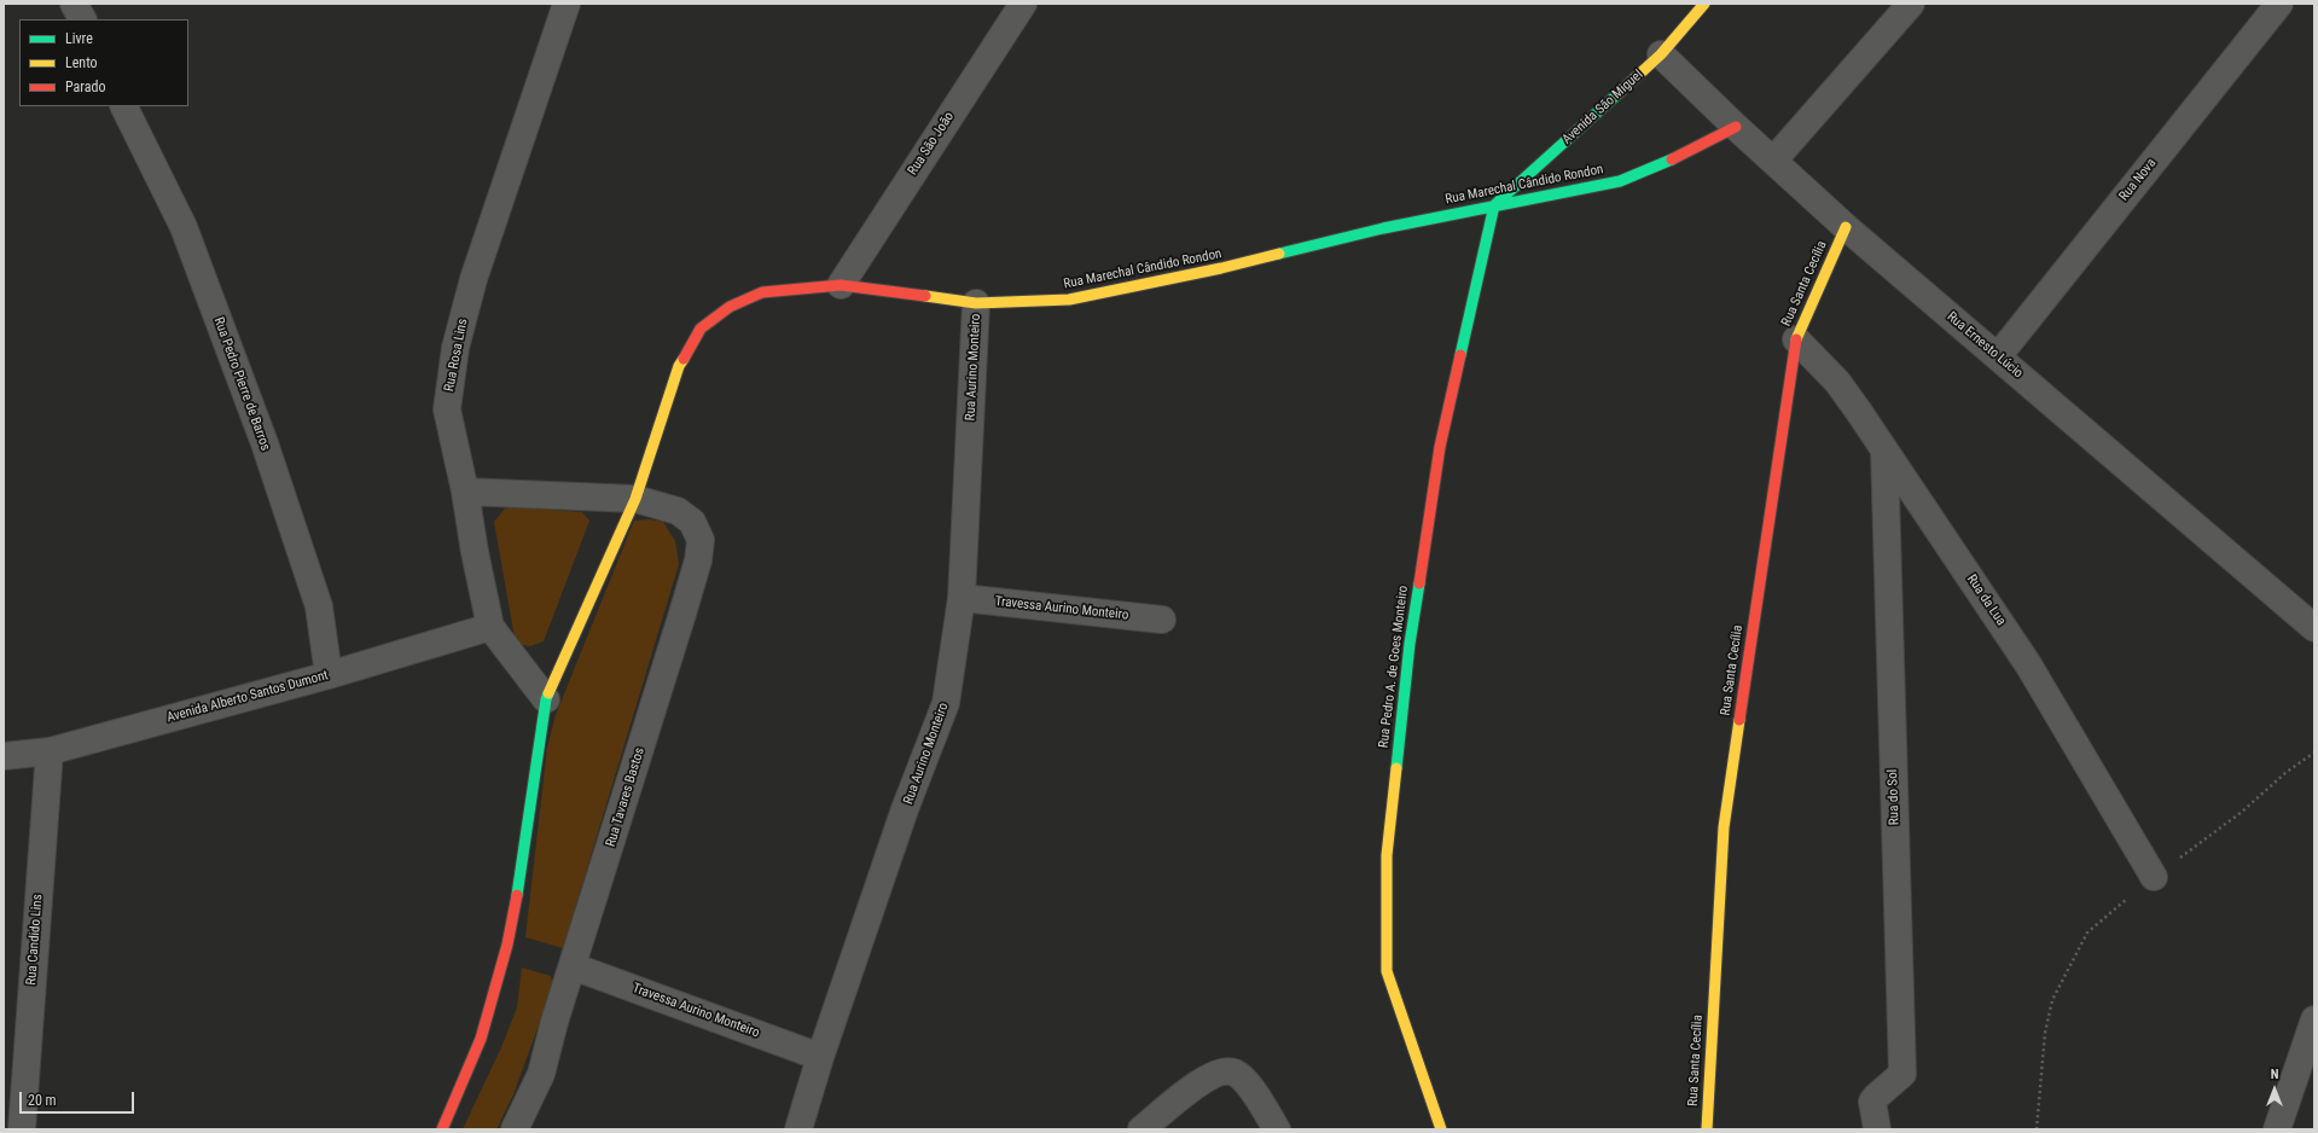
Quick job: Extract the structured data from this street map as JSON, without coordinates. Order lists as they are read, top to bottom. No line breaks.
{"streets":{"street":["Avenida São Miguel","Rua São João","Rua Nova","Rua Marechal Cândido Rondon","Rua Santa Cecília","Rua Ernesto Lúcio","Rua Rosa Lins","Rua Aurino Monteiro","Rua Pedro Pierre de Barros","Rua da Lua","Travessa Aurino Monteiro","Rua Pedro A. de Goes Monteiro","Avenida Alberto Santos Dumont","Rua Tavares Bastos","Rua do Sol","Rua Candido Lins"]},"crossings":[["Avenida São Miguel","Rua Marechal Cândido Rondon"],["Avenida São Miguel","Rua Ernesto Lúcio"],["Avenida São Miguel","Rua Pedro A. de Goes Monteiro"],["Rua São João","Rua Marechal Cândido Rondon"],["Rua Nova","Rua Ernesto Lúcio"],["Rua Marechal Cândido Rondon","Rua Ernesto Lúcio"],["Rua Marechal Cândido Rondon","Rua Aurino Monteiro"],["Rua Marechal Cândido Rondon","Rua Pedro A. de Goes Monteiro"],["Rua Marechal Cândido Rondon","Rua Tavares Bastos"],["Rua Santa Cecília","Rua Ernesto Lúcio"],["Rua Santa Cecília","Rua da Lua"],["Rua Rosa Lins","Avenida Alberto Santos Dumont"],["Rua Rosa Lins","Rua Tavares Bastos"],["Rua Aurino Monteiro","Travessa Aurino Monteiro"],["Rua Pedro Pierre de Barros","Avenida Alberto Santos Dumont"],["Rua da Lua","Rua do Sol"],["Travessa Aurino Monteiro","Rua Tavares Bastos"],["Avenida Alberto Santos Dumont","Rua Candido Lins"]],"legend":["Livre","Lento","Parado"],"scale_bar":"20 m","north":"top"}
